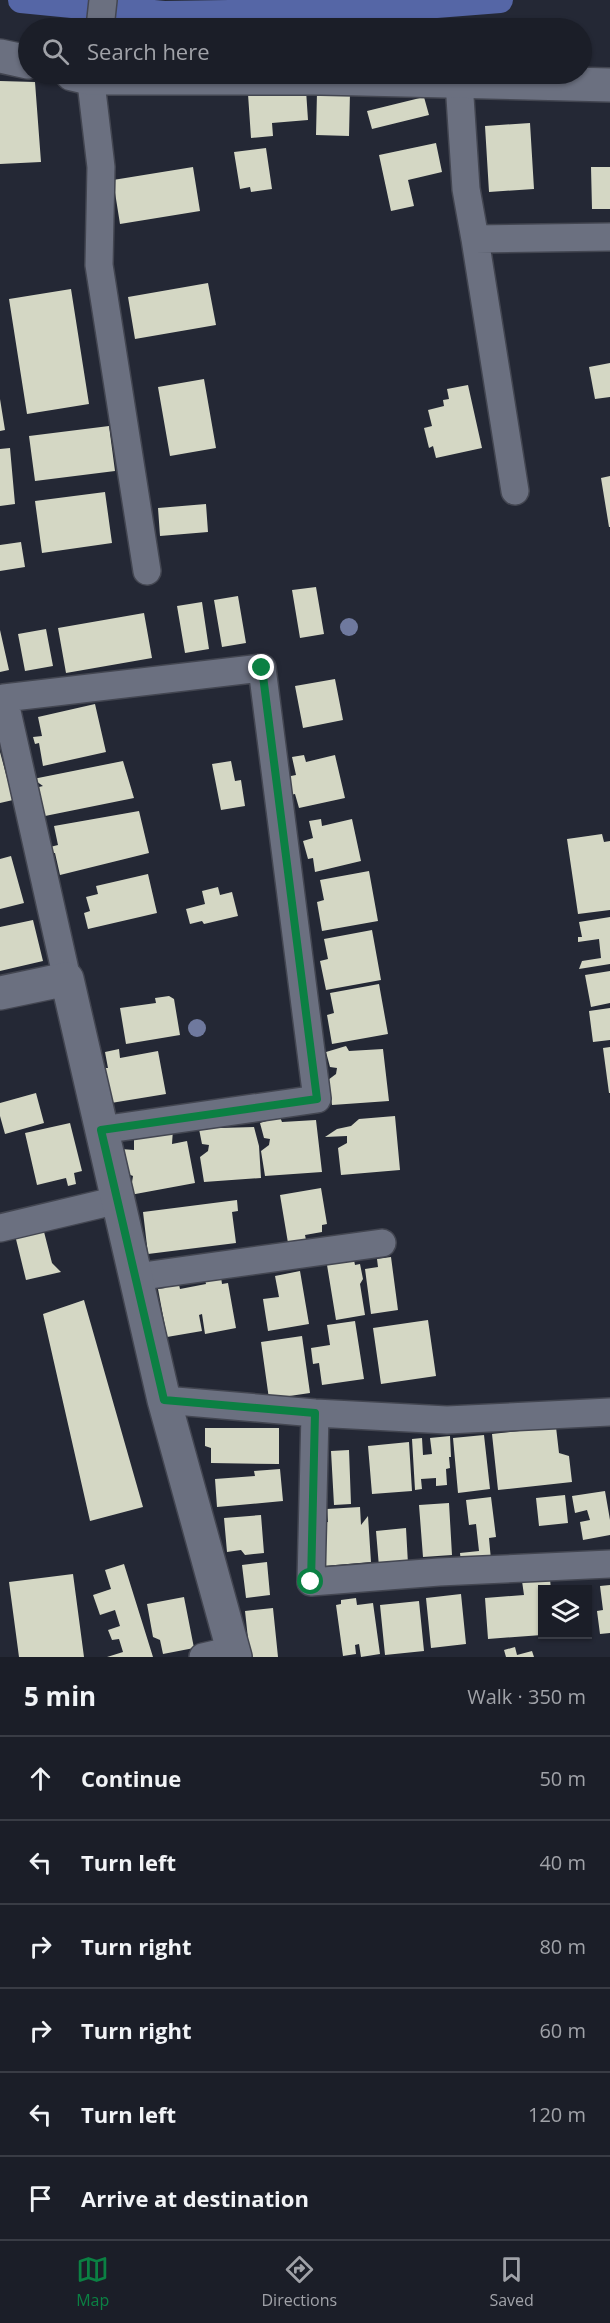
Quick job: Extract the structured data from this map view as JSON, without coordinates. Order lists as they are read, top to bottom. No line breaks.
{"page":{"search":"Search here","heading":["5 min","Walk · 350 m"],"list":[["Continue","50 m"],["Turn left","40 m"],["Turn right","80 m"],["Turn right","60 m"],["Turn left","120 m"],"Arrive at destination"],"nav":["Map","Directions","Saved"]}}
